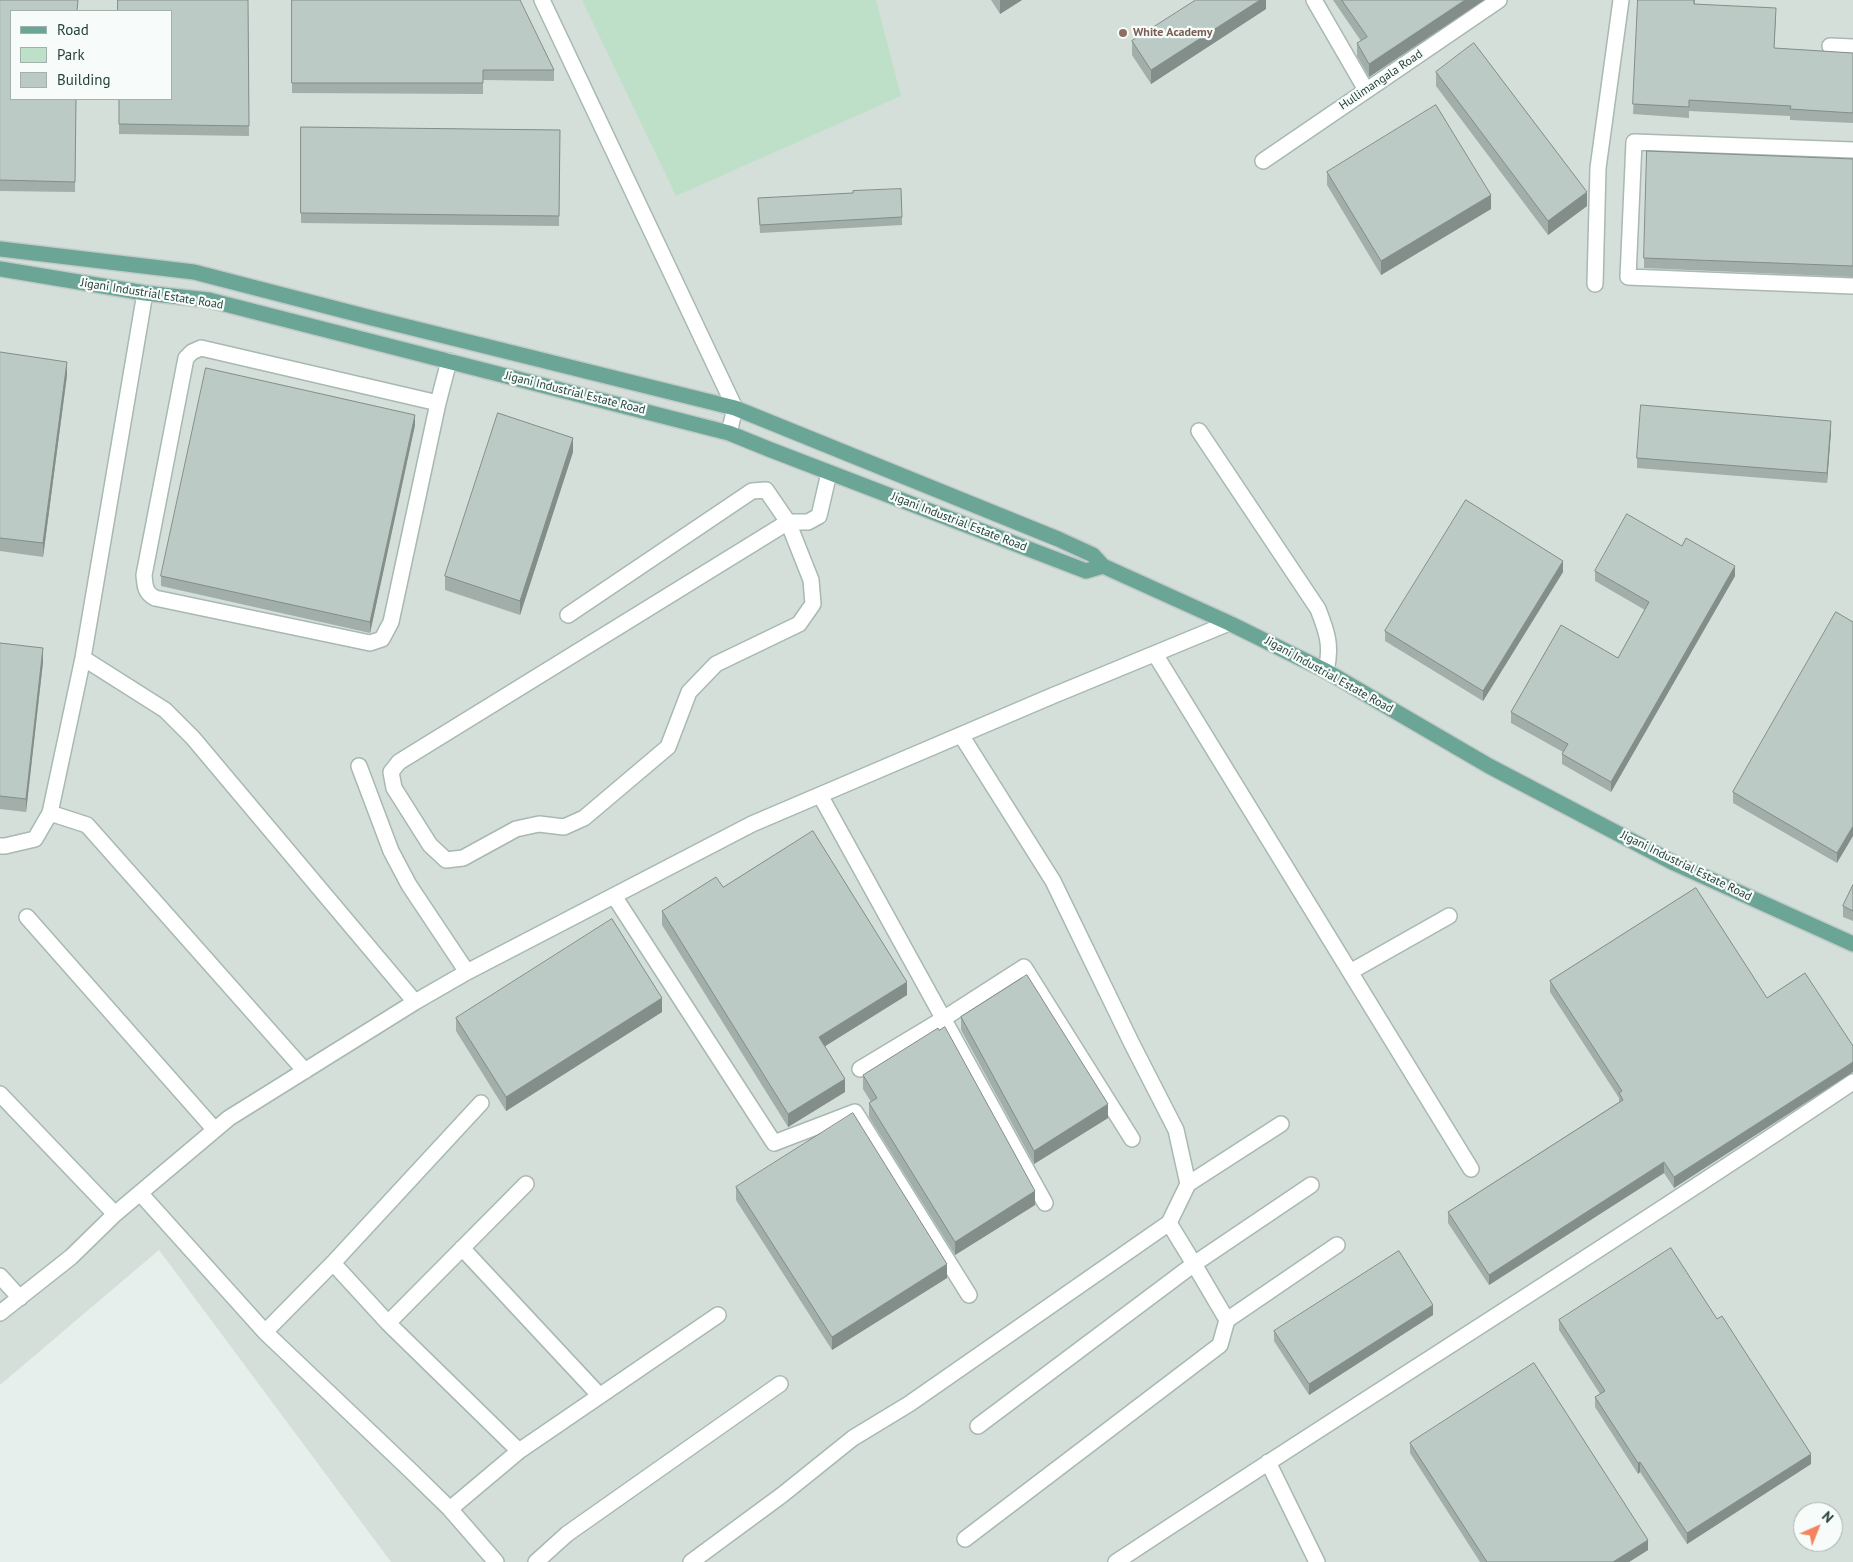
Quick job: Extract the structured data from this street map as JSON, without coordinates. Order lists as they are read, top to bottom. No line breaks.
{"streets":{"main road":["Jigani Industrial Estate Road"],"street":["Hullimangala Road"]},"places":["White Academy"],"legend":["Road","Park","Building"],"north":"top right"}
